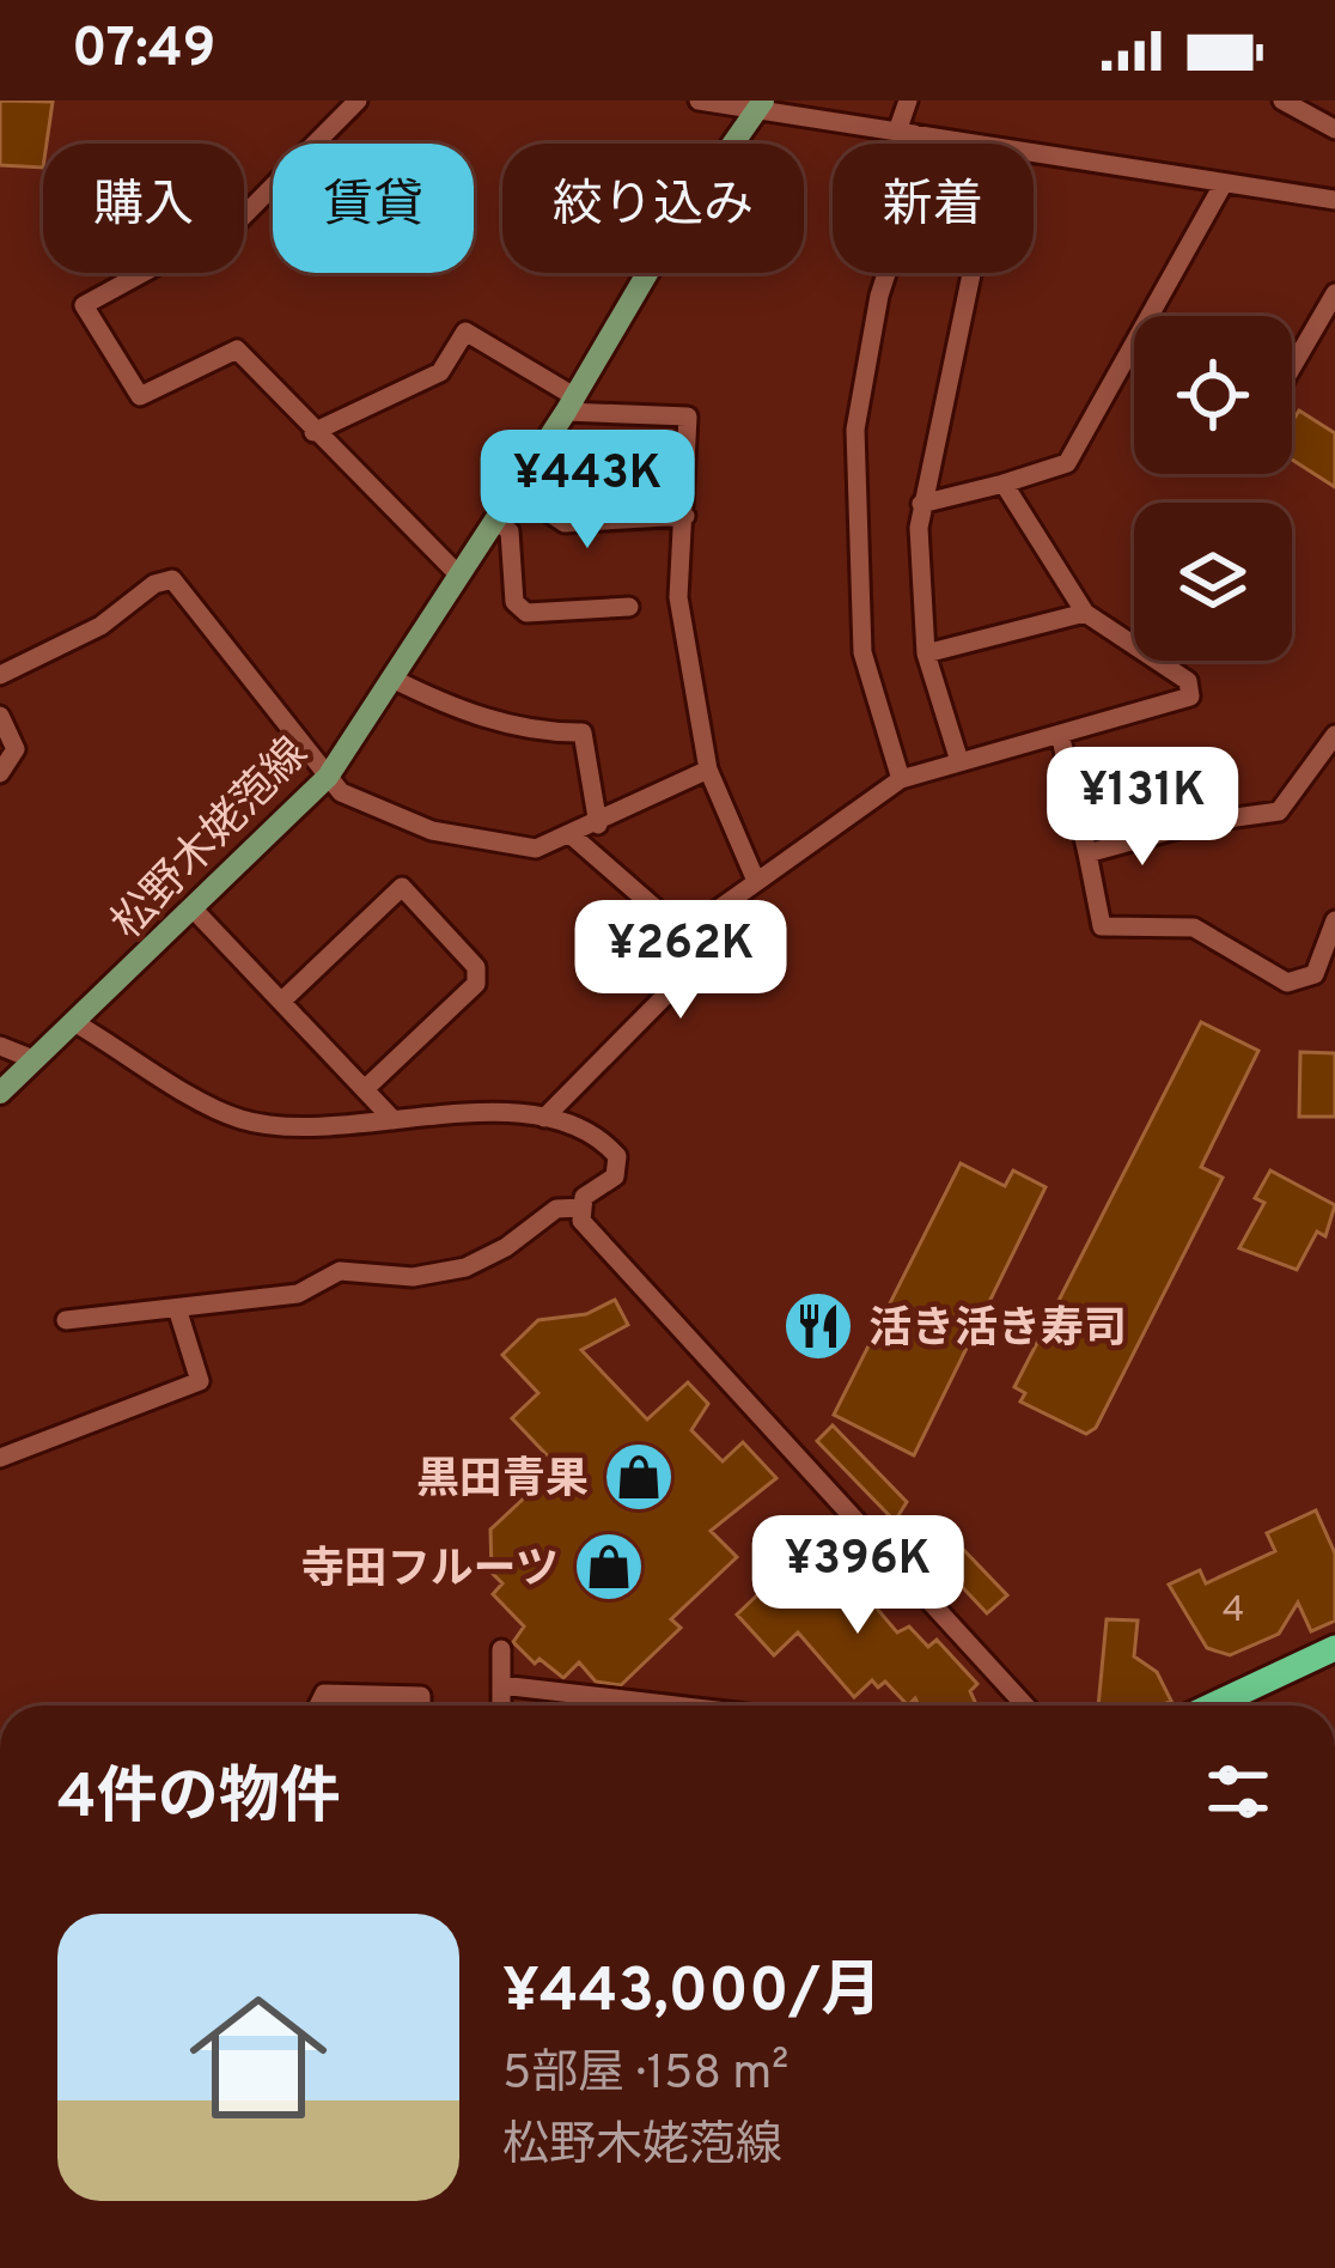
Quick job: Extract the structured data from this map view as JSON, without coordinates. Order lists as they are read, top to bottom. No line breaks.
{"streets":{"main road":["松野木姥萢線"]},"places":{"restaurant":["活き活き寿司"],"shop":["黒田青果","寺田フルーツ"]},"house_numbers":["4"],"page":{"status":"07:49","chip":["購入","賃貸","絞り込み","新着"],"price":["¥443K","¥131K","¥262K","¥396K"],"heading":"4件の物件","list":[{"name":"¥443,000/月","note":"5部屋 · 158 m² · 松野木姥萢線"}]}}
